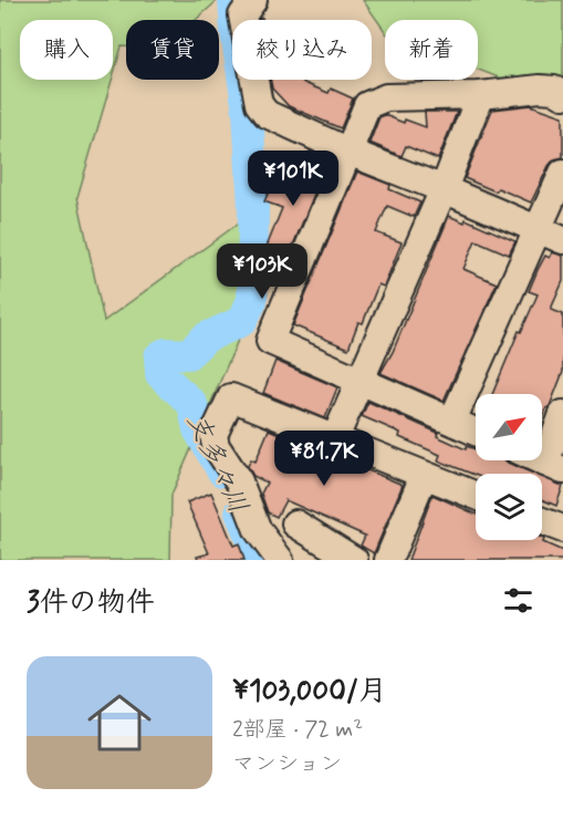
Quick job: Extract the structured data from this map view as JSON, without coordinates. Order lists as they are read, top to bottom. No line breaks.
{"water":["支多々川"],"north":"top right","page":{"chip":["購入","賃貸","絞り込み","新着"],"price":["¥101K","¥103K","¥81.7K"],"heading":"3件の物件","list":[{"name":"¥103,000/月","note":"2部屋 · 72 m² · マンション"}]}}
